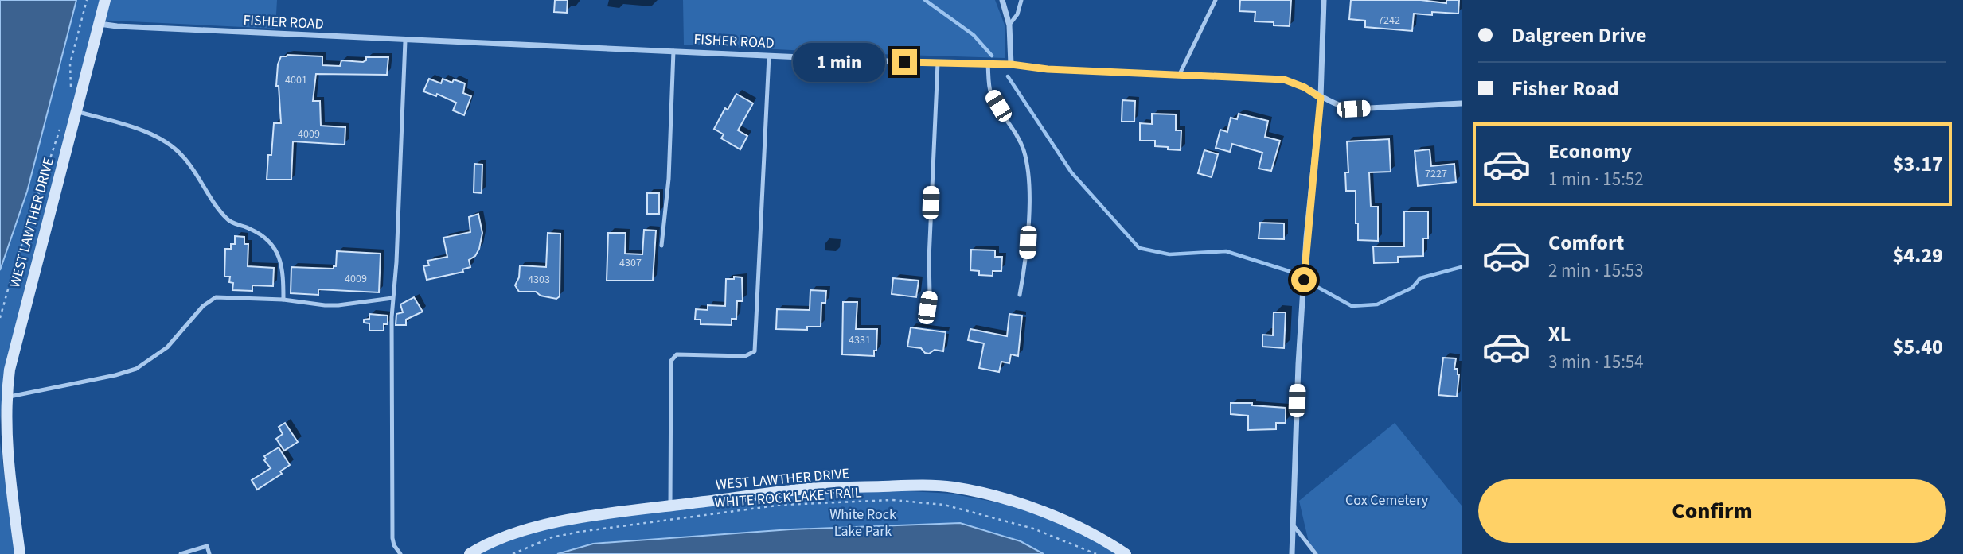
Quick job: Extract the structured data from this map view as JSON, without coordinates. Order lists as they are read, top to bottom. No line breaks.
{"streets":{"street":["FISHER ROAD","WEST LAWTHER DRIVE"],"path":["WHITE ROCK LAKE TRAIL"]},"crossings":[["FISHER ROAD","WEST LAWTHER DRIVE"]],"parks":["Cox Cemetery","White Rock Lake Park"],"house_numbers":["7242","4001","4009","7227","4307","4009","4303","4331"],"page":{"banner":["Dalgreen Drive","Fisher Road"],"bubble":"1 min","list":[{"name":"Economy","note":"1 min · 15:52","value":"$3.17"},{"name":"Comfort","note":"2 min · 15:53","value":"$4.29"},{"name":"XL","note":"3 min · 15:54","value":"$5.40"}],"buttons":"Confirm"}}
